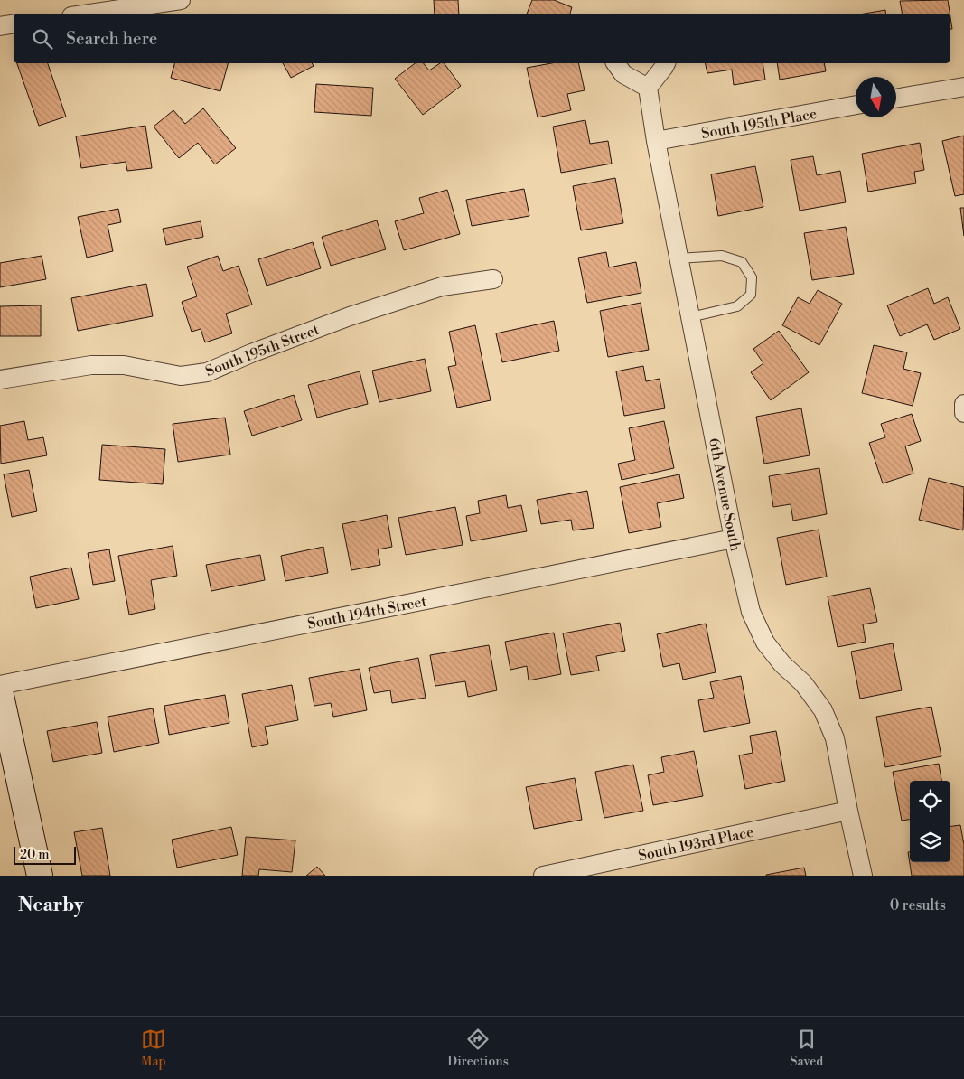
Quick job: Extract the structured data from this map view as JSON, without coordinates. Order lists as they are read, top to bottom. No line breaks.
{"streets":{"street":["South 195th Place","South 195th Street","6th Avenue South","South 194th Street","South 193rd Place"]},"crossings":[["South 195th Place","6th Avenue South"],["6th Avenue South","South 194th Street"],["6th Avenue South","South 193rd Place"]],"scale_bar":"20 m","north":"bottom","page":{"search":"Search here","scale":"20 m","heading":["Nearby","0 results"],"nav":["Map","Directions","Saved"]}}
